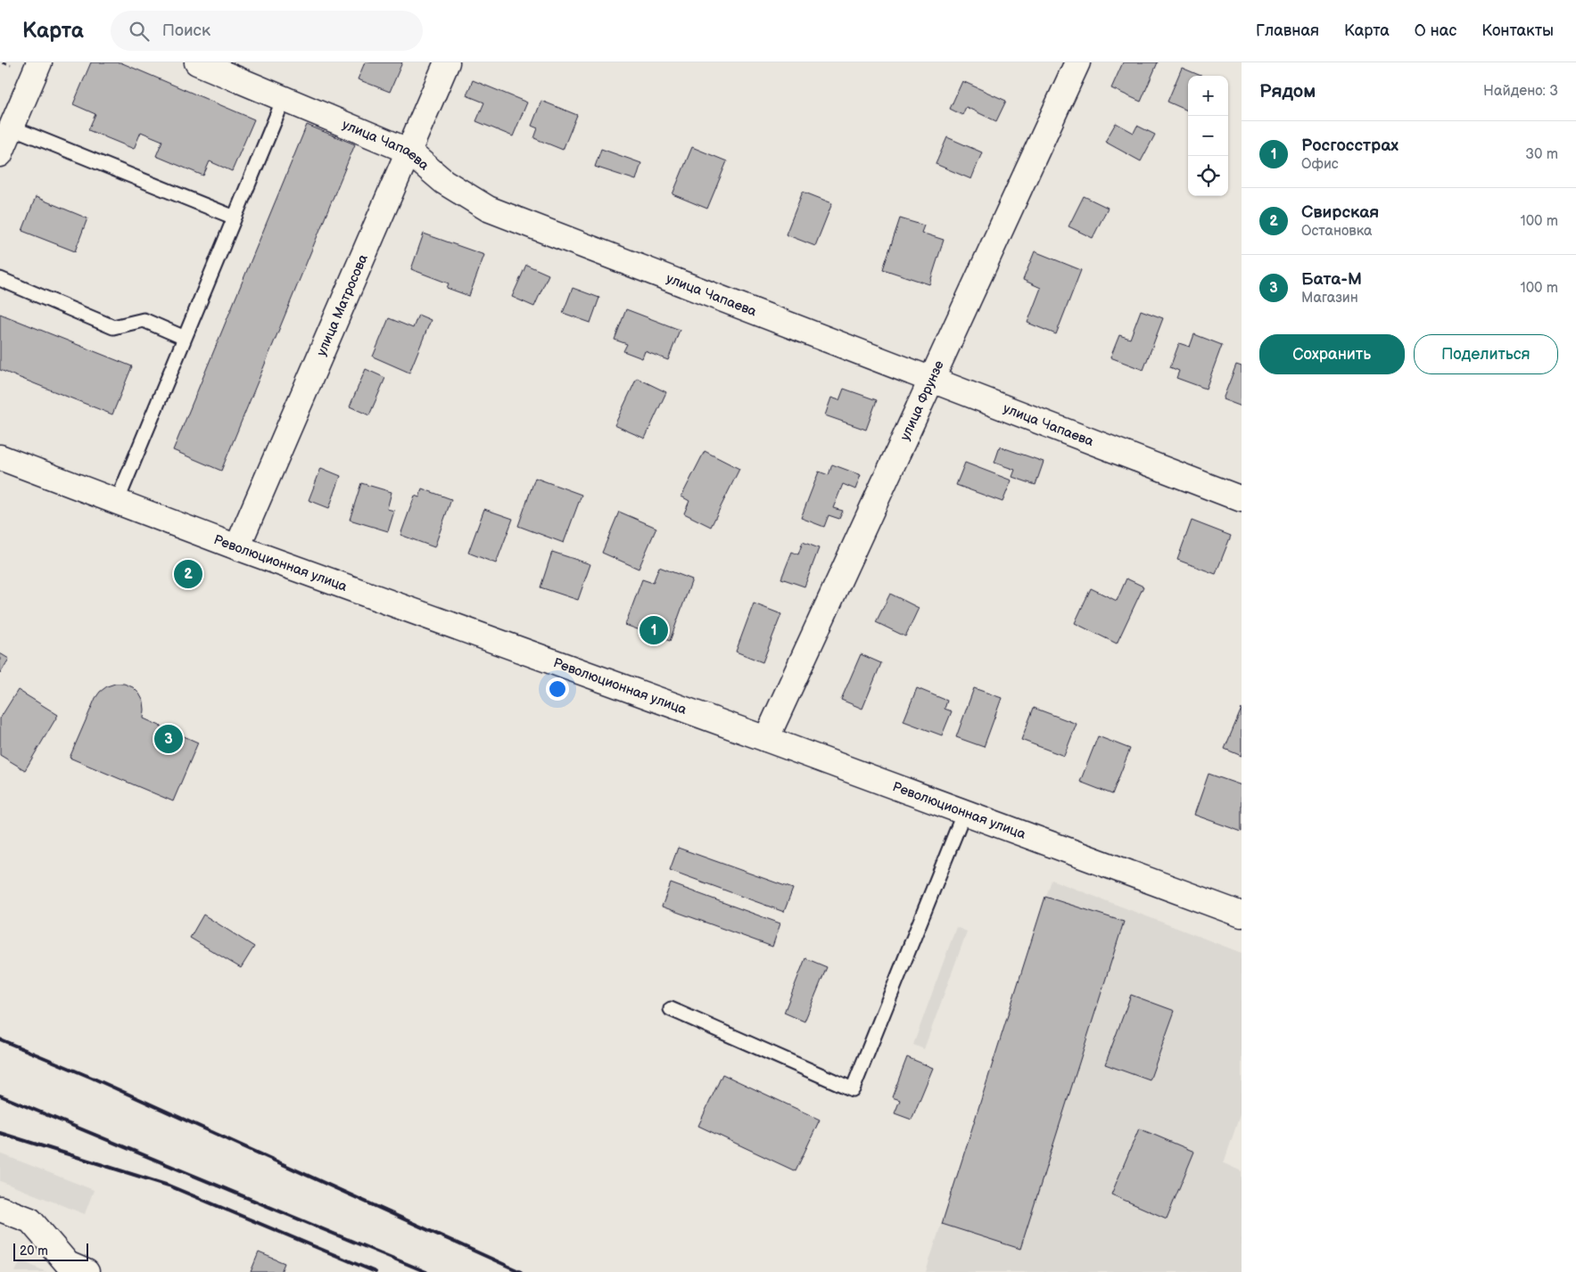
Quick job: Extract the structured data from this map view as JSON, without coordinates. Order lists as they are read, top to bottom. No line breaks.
{"streets":{"street":["улица Чапаева","улица Матросова","улица Фрунзе","Революционная улица"]},"crossings":[["улица Чапаева","улица Матросова"],["улица Чапаева","улица Фрунзе"],["улица Матросова","Революционная улица"],["улица Фрунзе","Революционная улица"]],"scale_bar":"20 m","page":{"header":"Карта","search":"Поиск","nav":["Главная","Карта","О нас","Контакты"],"heading":["Рядом","Найдено: 3"],"map_buttons":["+","−"],"list":[{"mark":"1","name":"Росгосстрах","note":"Офис","value":"30 m"},{"mark":"2","name":"Свирская","note":"Остановка","value":"100 m"},{"mark":"3","name":"Бата-М","note":"Магазин","value":"100 m"}],"buttons":["Сохранить","Поделиться"],"pins":["2","1","3"],"scale":"20 m"}}
